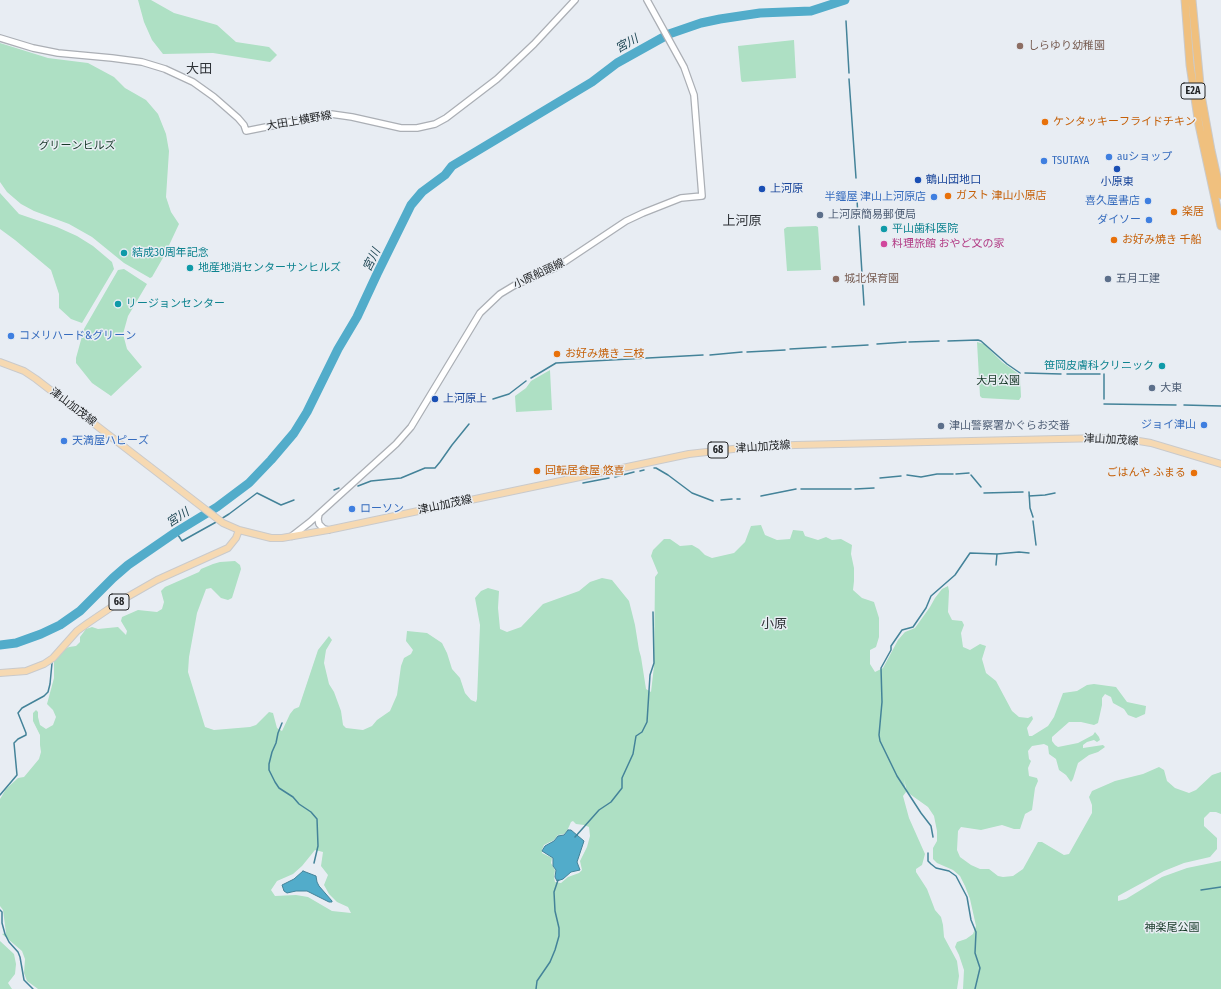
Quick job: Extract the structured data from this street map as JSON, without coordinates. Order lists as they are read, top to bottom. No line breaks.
{"streets":{"highway":["E2A"],"main road":["大田上横野線","小原船頭線","津山加茂線","68"]},"crossings":[["小原船頭線","津山加茂線"],["津山加茂線","68"]],"districts":["大田","上河原","小原"],"water":["宮川"],"parks":["グリーンヒルズ","大月公園","神楽尾公園"],"places":["しらゆり幼稚園","ケンタッキーフライドチキン","auショップ","TSUTAYA","小原東","鶴山団地口","上河原","ガスト 津山小原店","半鐘屋 津山上河原店","喜久屋書店","楽居","上河原簡易郵便局","ダイソー","平山歯科医院","お好み焼き 千船","料理旅館 おやど文の家","結成30周年記念","地産地消センターサンヒルズ","城北保育園","五月工建","リージョンセンター","コメリハード&グリーン","お好み焼き 三枝","笹岡皮膚科クリニック","大東","上河原上","ジョイ津山","津山警察署かぐらお交番","天満屋ハピーズ","回転居食屋 悠喜","ごはんや ふまる","ローソン"]}
